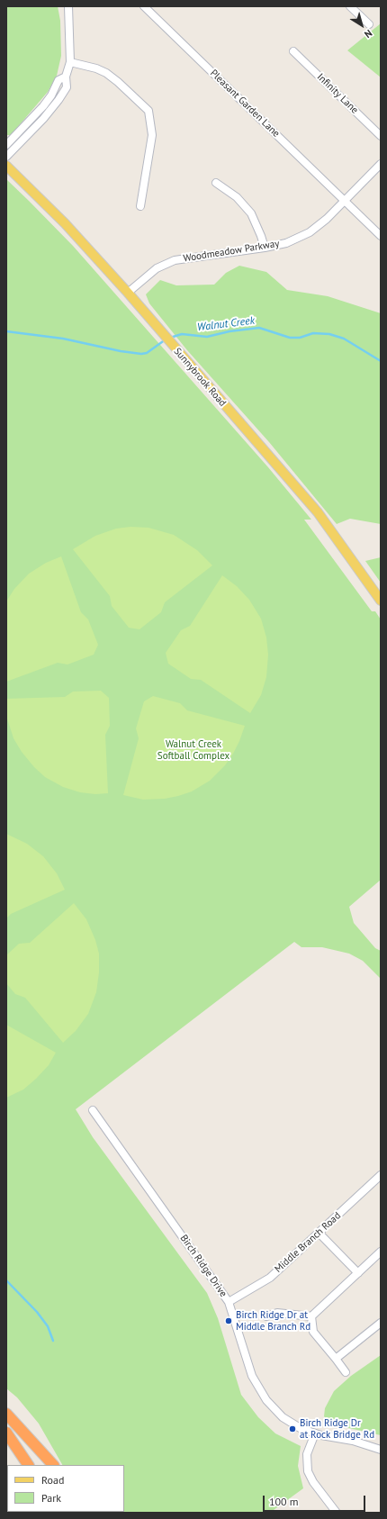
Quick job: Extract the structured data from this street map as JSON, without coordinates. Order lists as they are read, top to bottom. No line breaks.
{"streets":{"main road":["Sunnybrook Road"],"street":["Infinity Lane","Pleasant Garden Lane","Woodmeadow Parkway","Middle Branch Road","Birch Ridge Drive"]},"crossings":[["Pleasant Garden Lane","Woodmeadow Parkway"],["Woodmeadow Parkway","Sunnybrook Road"],["Middle Branch Road","Birch Ridge Drive"]],"water":["Walnut Creek"],"parks":["Walnut Creek Softball Complex"],"places":["Birch Ridge Dr at Middle Branch Rd","Birch Ridge Dr at Rock Bridge Rd"],"legend":["Road","Park"],"scale_bar":"100 m","north":"bottom right"}
